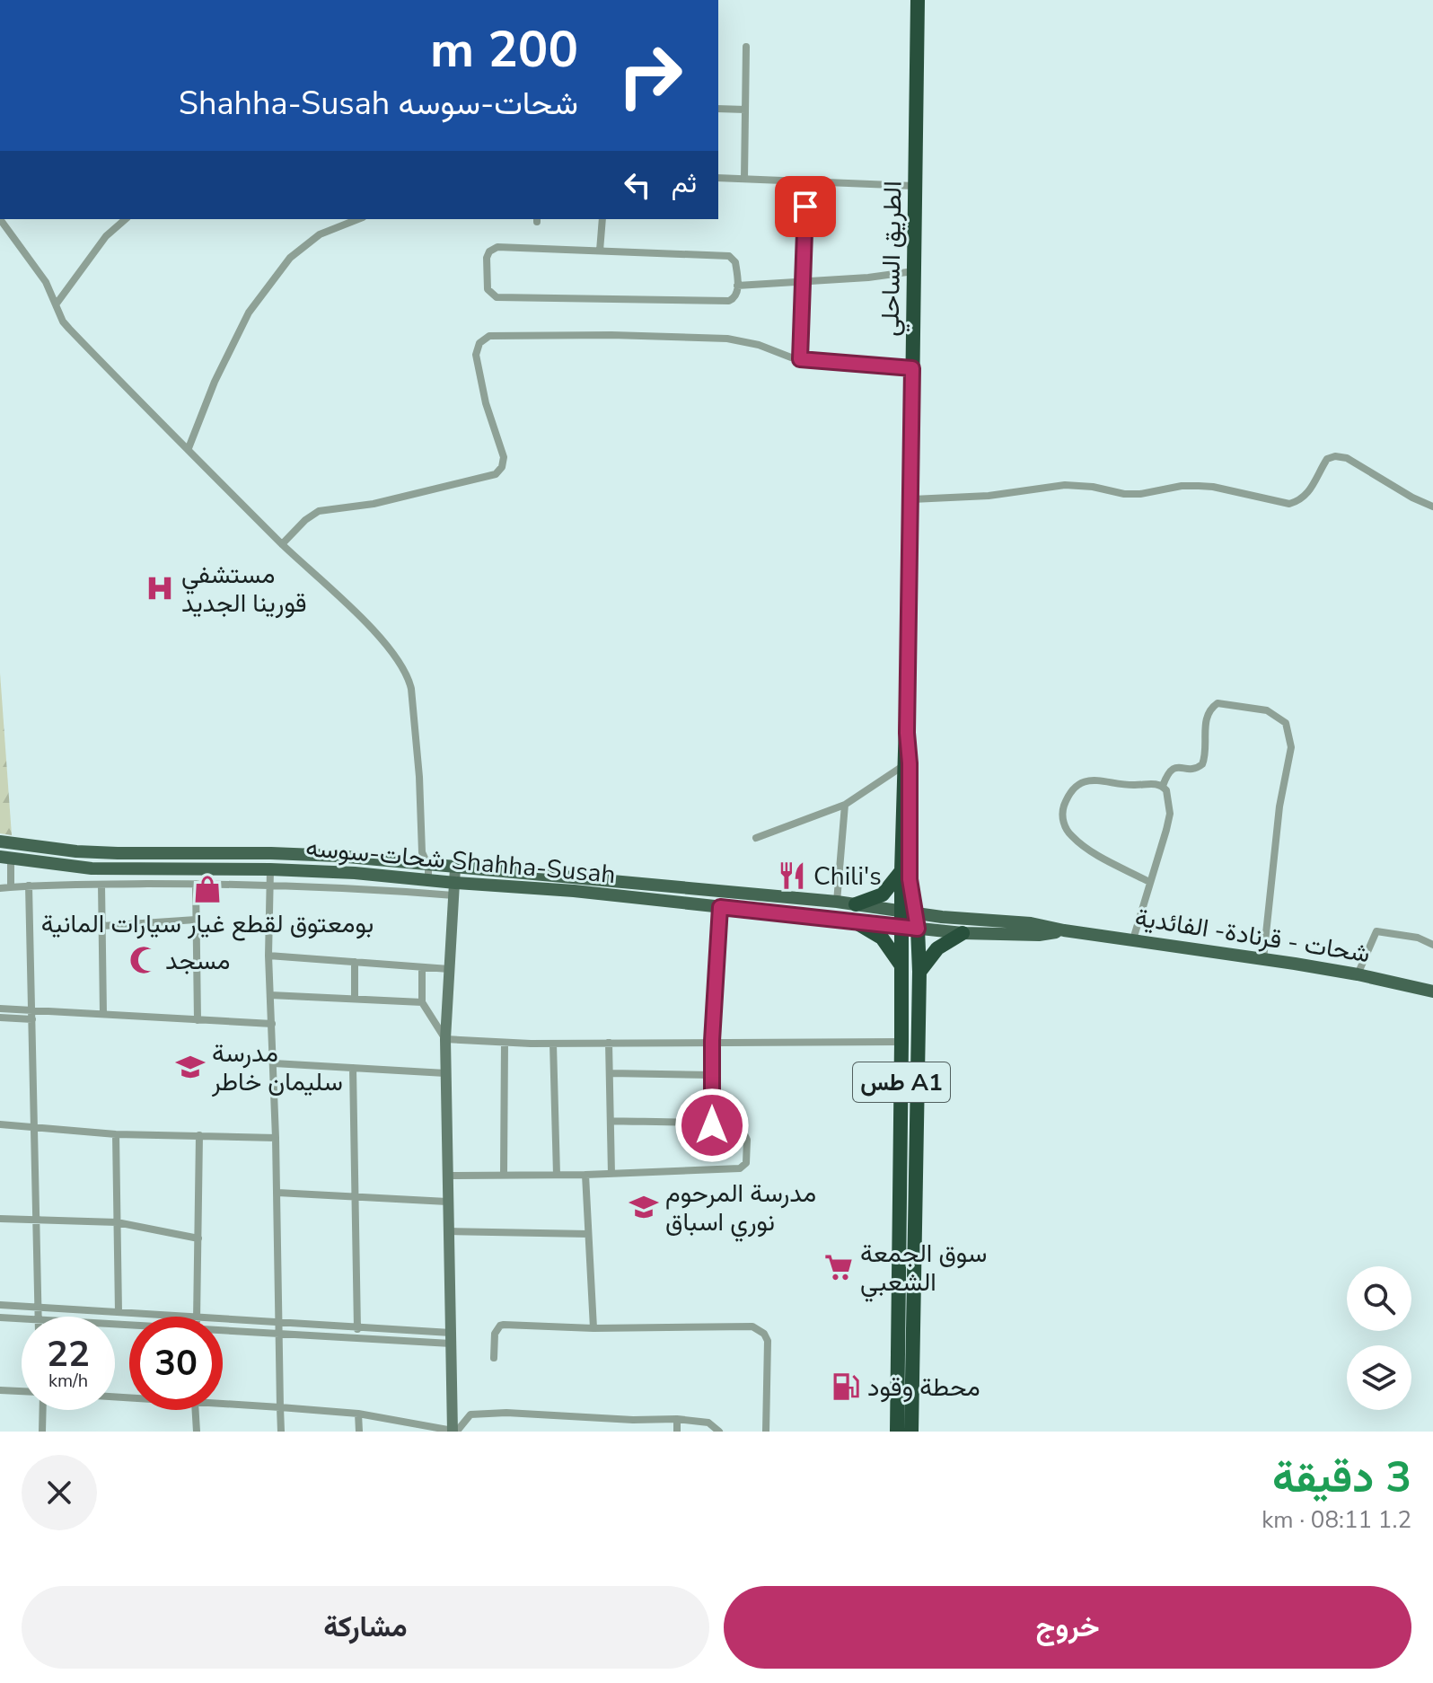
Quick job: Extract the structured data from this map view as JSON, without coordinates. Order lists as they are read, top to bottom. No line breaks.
{"streets":{"highway":["الطريق الساحلي","طس A1"],"main road":["شحات-سوسه Shahha-Susah","شحات - قرنادة- الفائدية"]},"crossings":[["الطريق الساحلي","طس A1"],["شحات-سوسه Shahha-Susah","طس A1"]],"places":{"hospital":["مستشفي قورينا الجديد"],"restaurant":["Chili's"],"shop":["بومعتوق لقطع غيار سيارات المانية"],"mosque":["مسجد"],"school or university":["مدرسة سليمان خاطر","مدرسة المرحوم نوري اسباق"],"supermarket":["سوق الجمعة الشعبي"],"fuel station":["محطة وقود"]},"page":{"turn":["200 m","شحات-سوسه Shahha-Susah"],"then":"ثم","speed":"22 km/h","limit":"30","heading":["3 دقيقة","1.2 km · 08:11"],"buttons":["خروج","مشاركة"]}}
